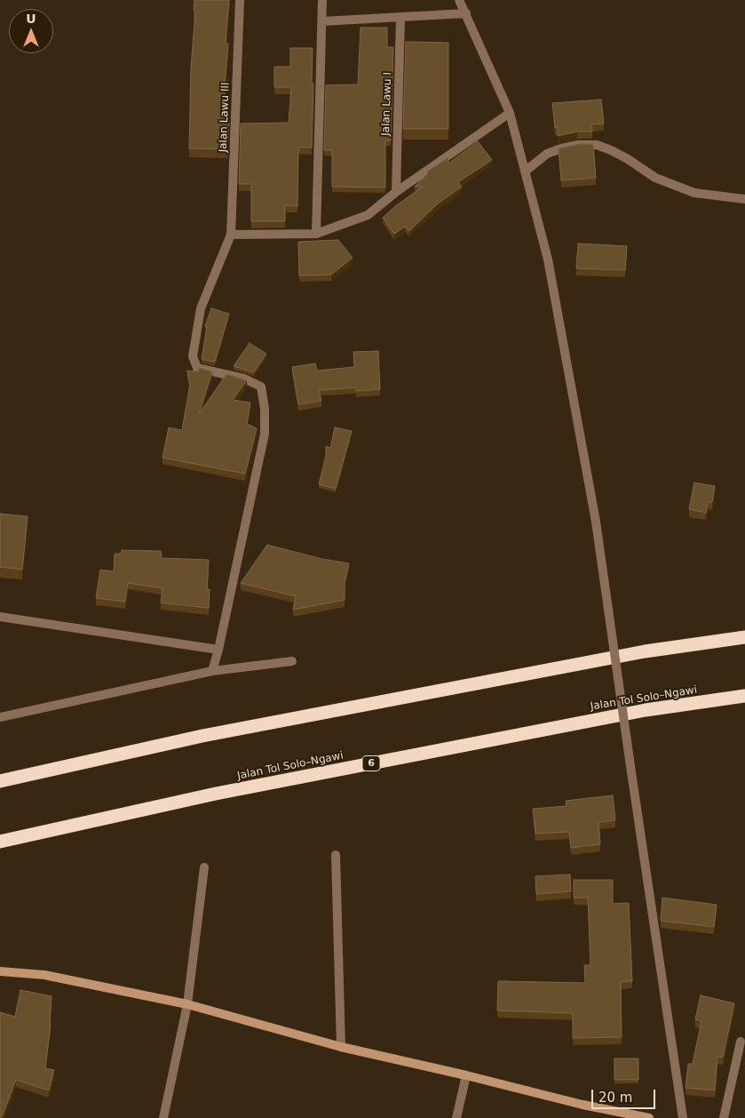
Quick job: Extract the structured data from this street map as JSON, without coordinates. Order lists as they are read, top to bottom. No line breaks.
{"streets":{"highway":["Jalan Tol Solo–Ngawi","6"],"street":["Jalan Lawu I","Jalan Lawu III"]},"scale_bar":"20 m","north":"top"}
